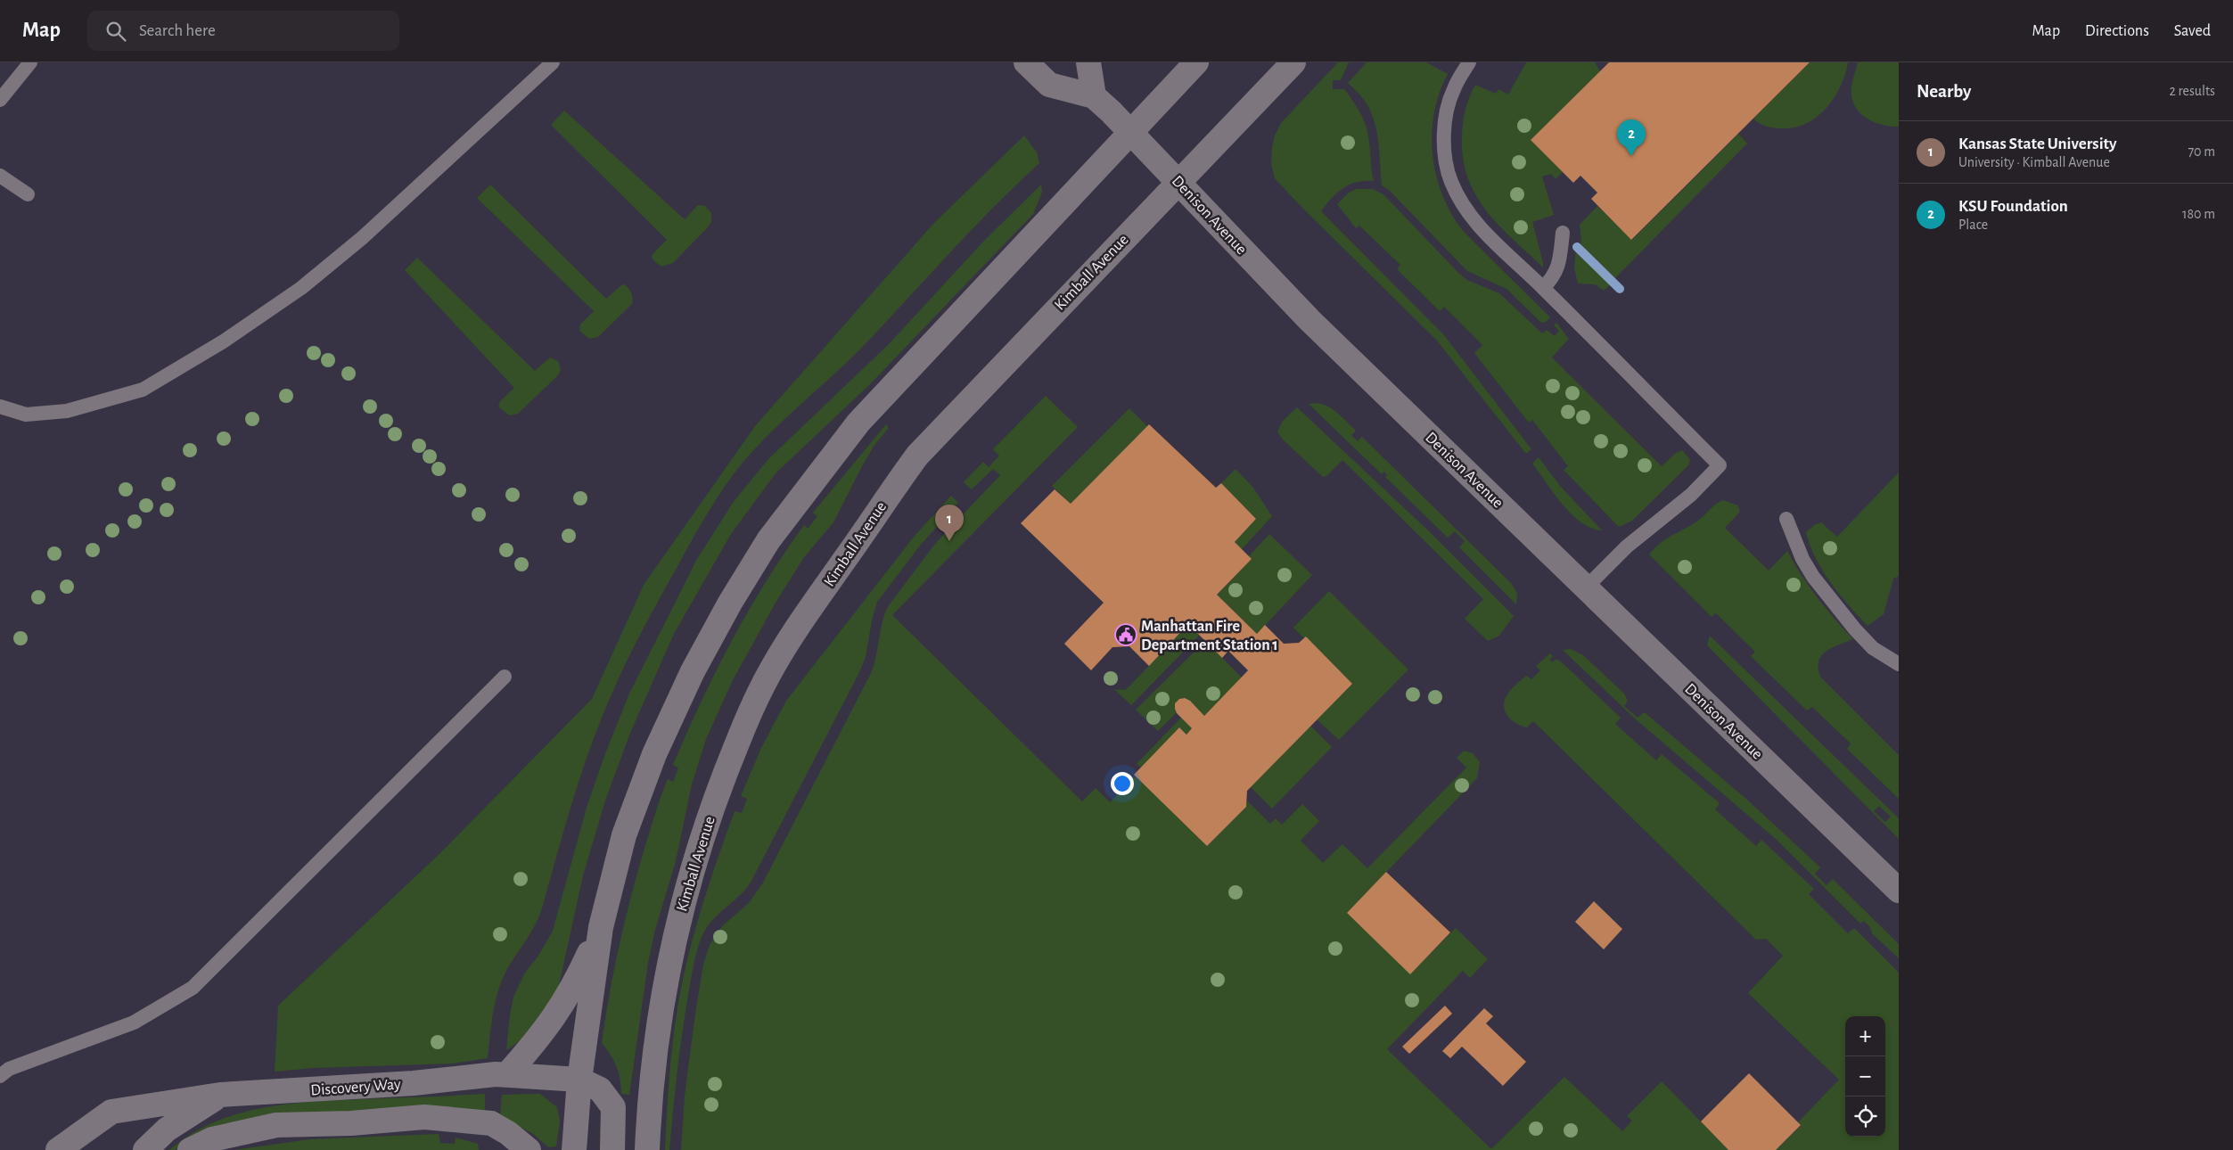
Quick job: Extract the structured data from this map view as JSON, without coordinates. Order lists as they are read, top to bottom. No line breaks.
{"streets":{"main road":["Denison Avenue","Kimball Avenue","Discovery Way"]},"crossings":[["Denison Avenue","Kimball Avenue"]],"places":{"public building":["Manhattan Fire Department Station 1"]},"page":{"header":"Map","search":"Search here","nav":["Map","Directions","Saved"],"heading":["Nearby","2 results"],"pins":["2","1"],"list":[{"mark":"1","name":"Kansas State University","note":"University · Kimball Avenue","value":"70 m"},{"mark":"2","name":"KSU Foundation","note":"Place","value":"180 m"}],"map_buttons":["+","−"]}}
